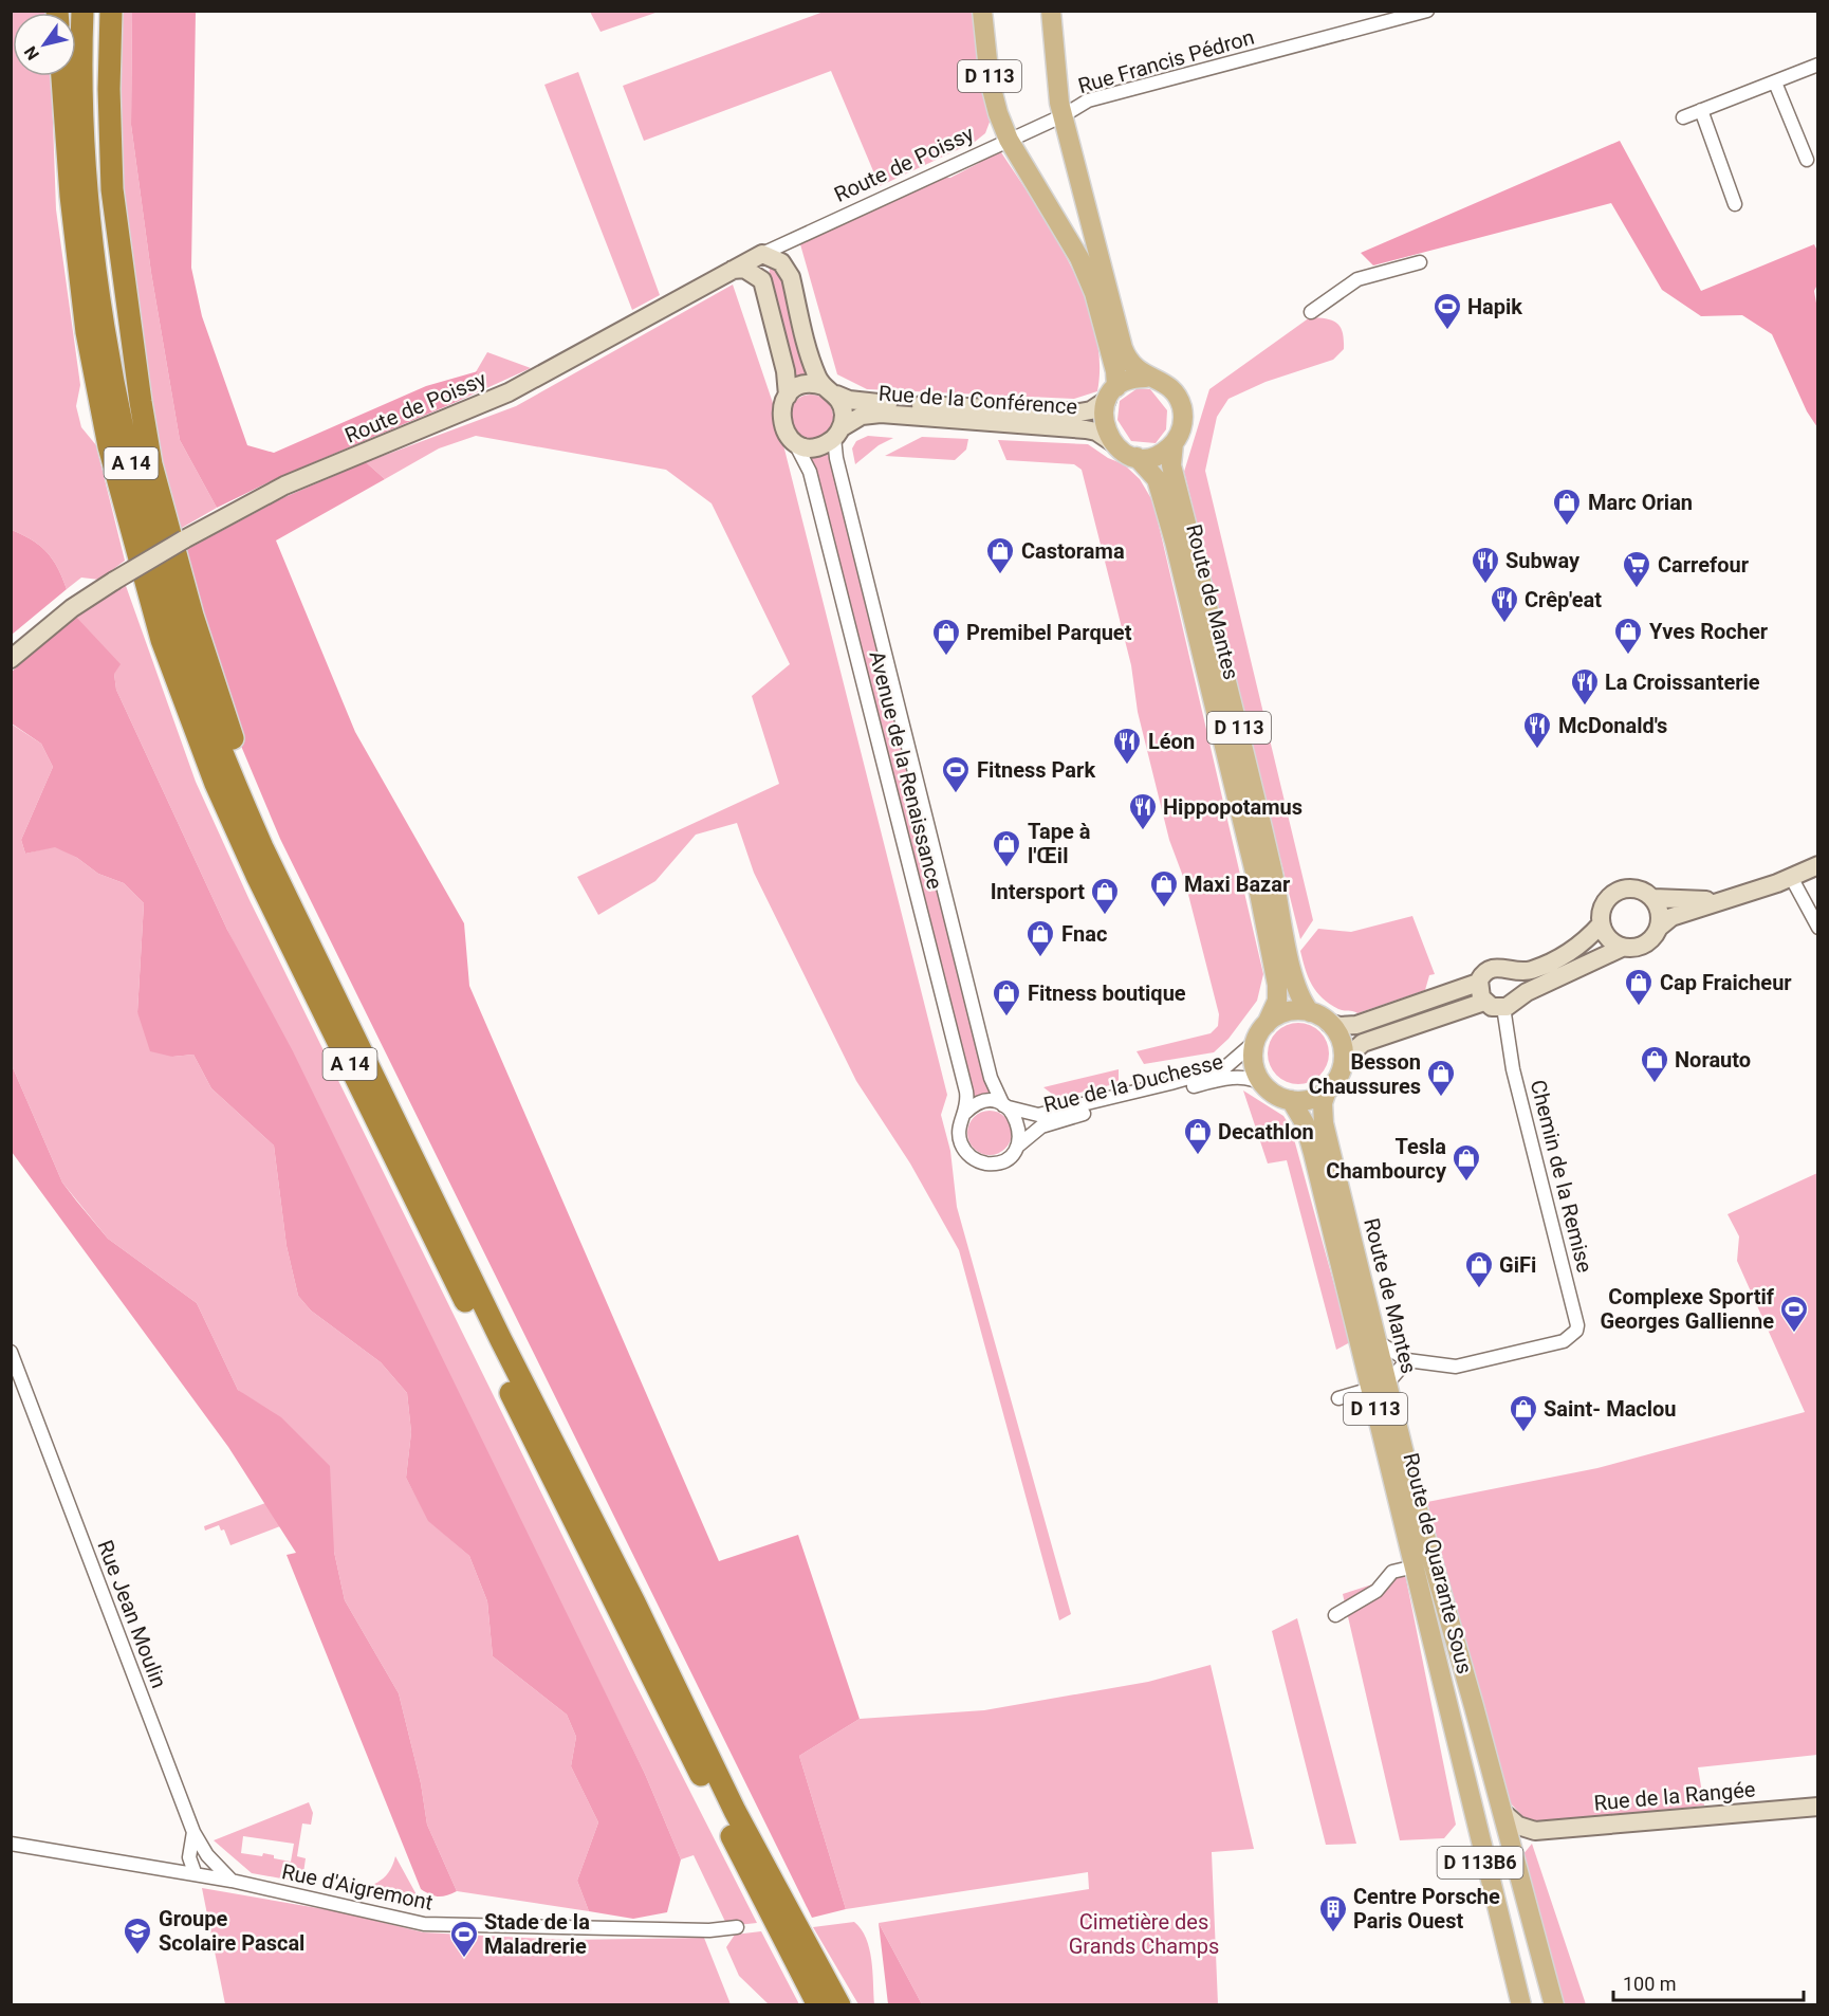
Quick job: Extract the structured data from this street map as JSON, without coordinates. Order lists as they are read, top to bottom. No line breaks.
{"streets":{"highway":["A 14"],"main road":["D 113","Route de Mantes","Route de Quarante Sous","D 113B6"],"street":["Rue Francis Pédron","Route de Poissy","Rue de la Conférence","Avenue de la Renaissance","Rue de la Duchesse","Chemin de la Remise","Rue Jean Moulin","Rue de la Rangée","Rue d'Aigremont"]},"crossings":[["Rue Francis Pédron","Route de Poissy"],["D 113","Route de Poissy"],["D 113","Rue de la Conférence"],["D 113","Route de Mantes"],["Rue de la Conférence","Route de Mantes"],["Rue de la Conférence","Avenue de la Renaissance"],["Route de Mantes","Rue de la Duchesse"],["Route de Mantes","Chemin de la Remise"],["Route de Mantes","Route de Quarante Sous"],["Avenue de la Renaissance","Rue de la Duchesse"],["Rue de la Duchesse","Route de Quarante Sous"],["Route de Quarante Sous","D 113B6"],["Rue Jean Moulin","Rue d'Aigremont"]],"parks":["Cimetière des Grands Champs"],"places":{"sports":["Hapik","Fitness Park","Complexe Sportif Georges Gallienne","Stade de la Maladrerie"],"shop":["Marc Orian","Castorama","Yves Rocher","Premibel Parquet","Tape à l'Œil","Maxi Bazar","Intersport","Fnac","Cap Fraicheur","Fitness boutique","Norauto","Besson Chaussures","Decathlon","Tesla Chambourcy","GiFi","Saint- Maclou"],"restaurant":["Subway","Crêp'eat","La Croissanterie","McDonald's","Léon","Hippopotamus"],"supermarket":["Carrefour"],"building":["Centre Porsche Paris Ouest"],"school or university":["Groupe Scolaire Pascal"]},"scale_bar":"100 m","north":"bottom left"}
